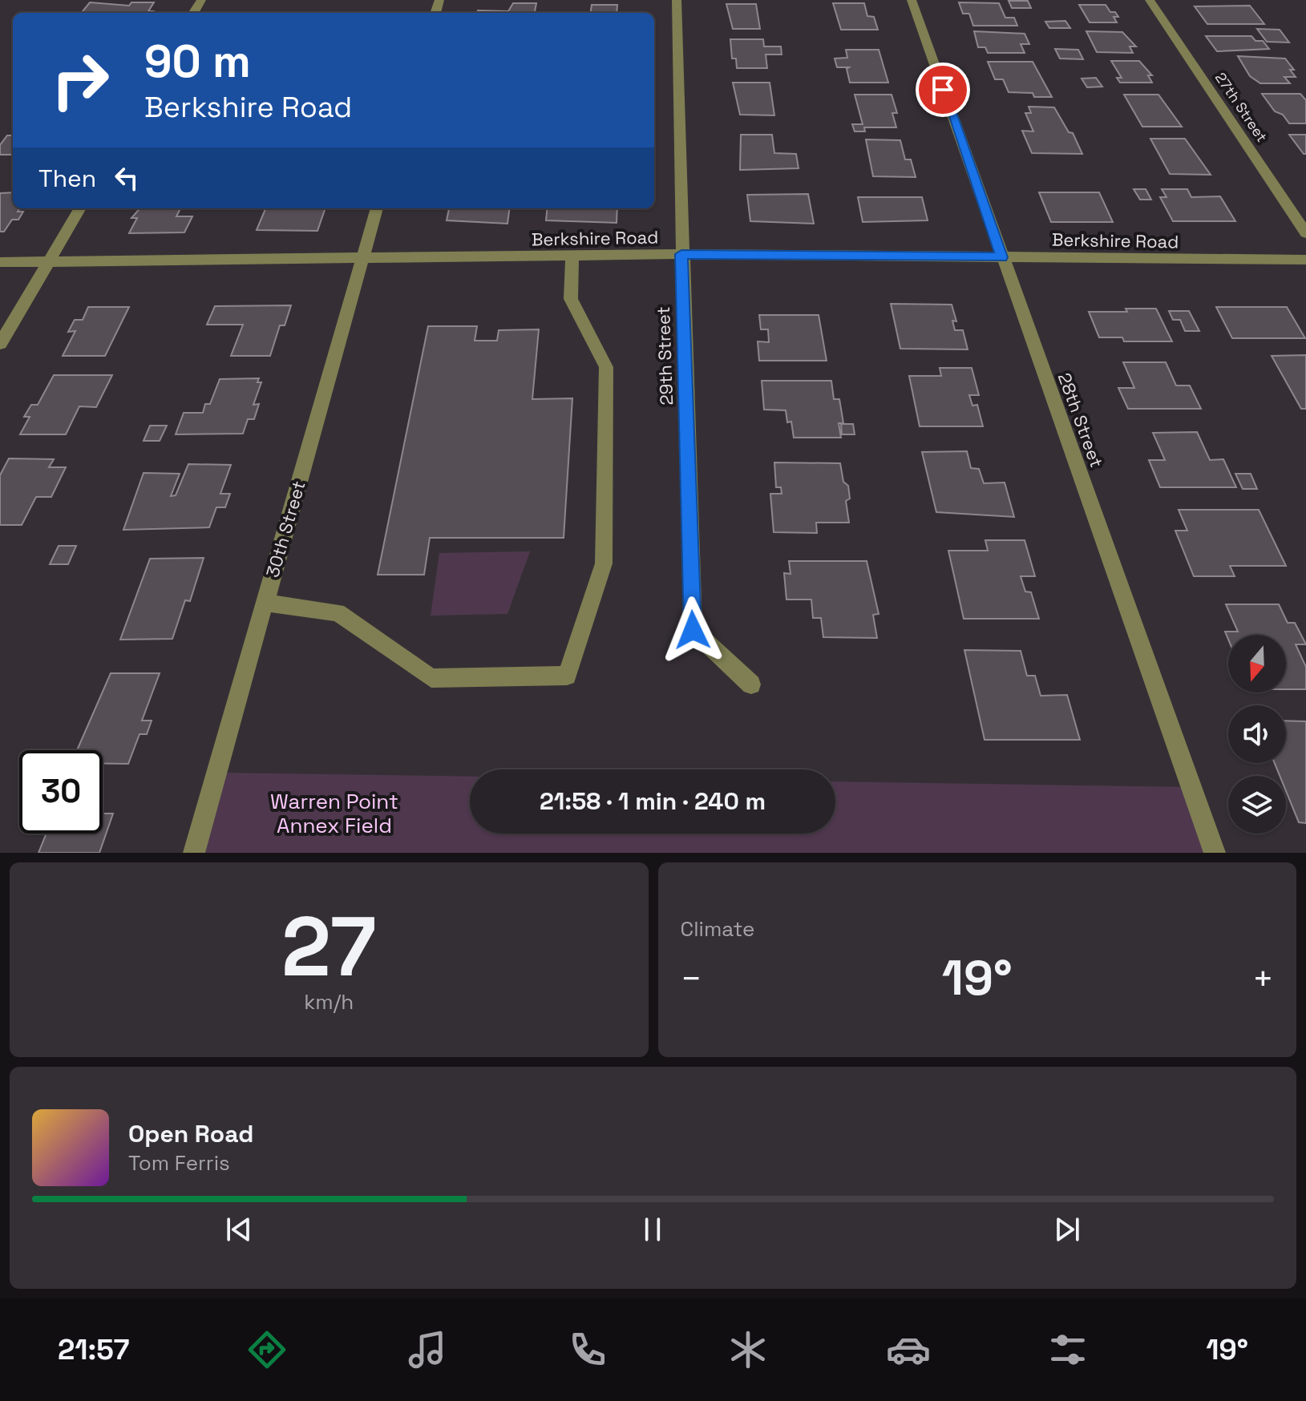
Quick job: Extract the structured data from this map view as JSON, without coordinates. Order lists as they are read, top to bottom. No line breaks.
{"streets":{"street":["27th Street","Berkshire Road","29th Street","28th Street","30th Street"]},"crossings":[["Berkshire Road","29th Street"],["Berkshire Road","28th Street"],["Berkshire Road","30th Street"]],"parks":["Warren Point Annex Field"],"north":"bottom","page":{"turn":["90 m","Berkshire Road"],"then":"Then","limit":"30","trip":"21:58 · 1 min · 240 m","tile":[["27","km/h"],"Climate"],"heat":["−","19°","+"],"song":["Open Road","Tom Ferris"],"tabs":["21:57","19°"]}}
